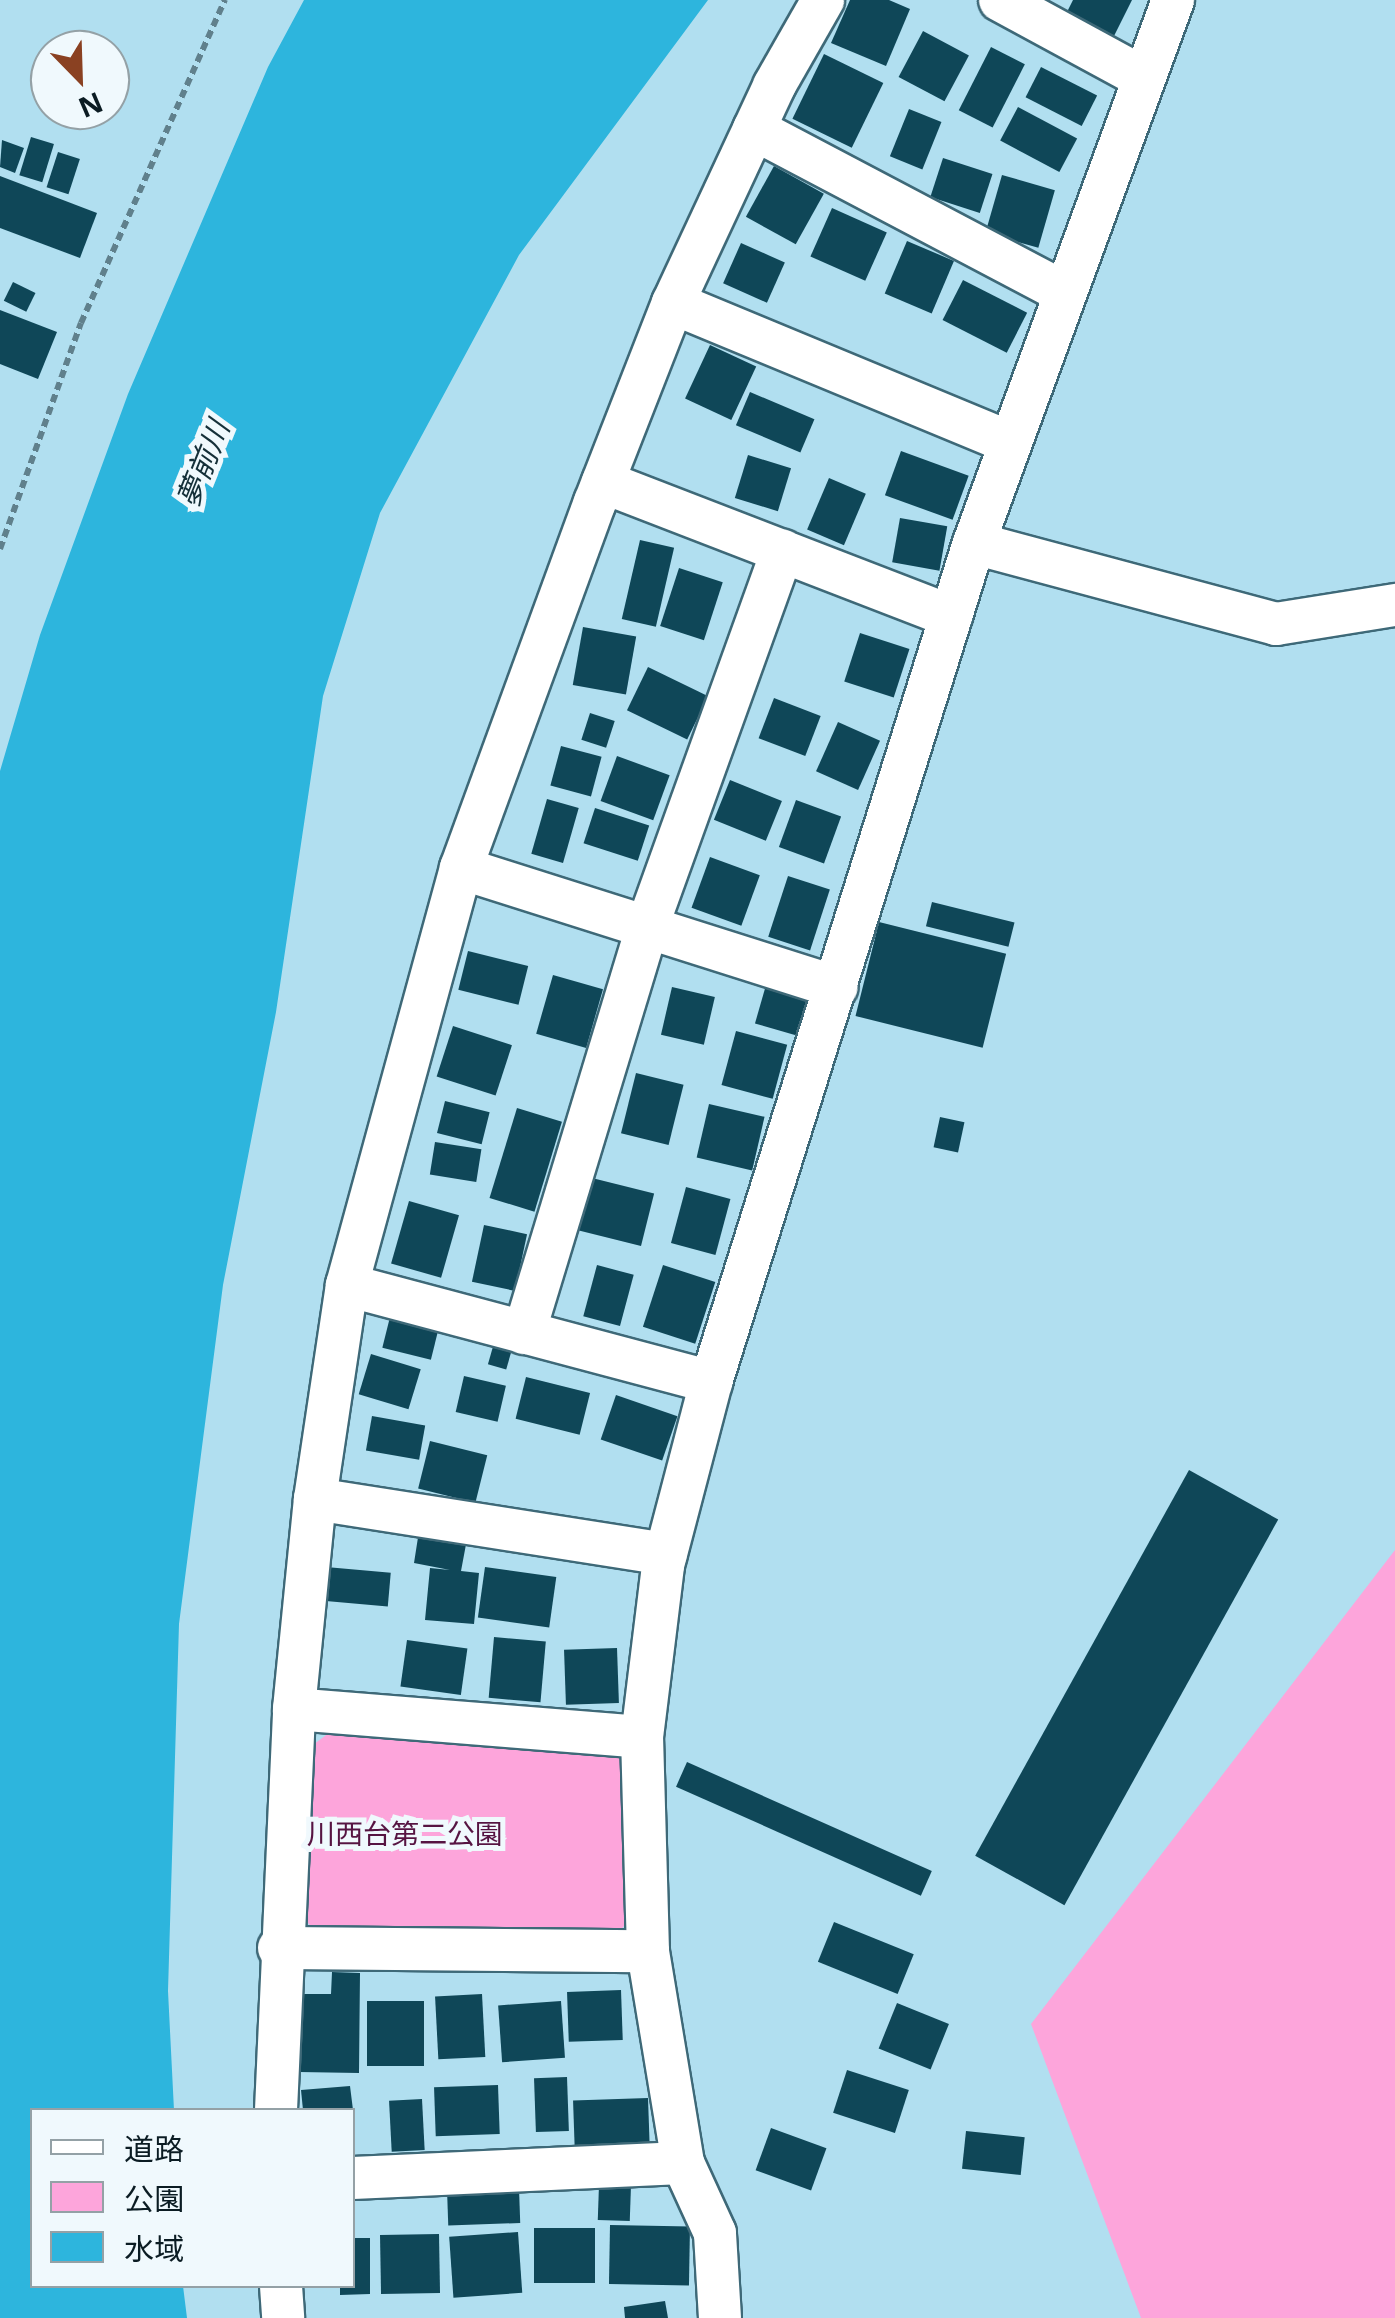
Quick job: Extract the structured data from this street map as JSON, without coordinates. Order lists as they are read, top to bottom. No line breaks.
{"water":["夢前川"],"parks":["川西台第二公園"],"legend":["道路","公園","水域"],"north":"bottom right"}
